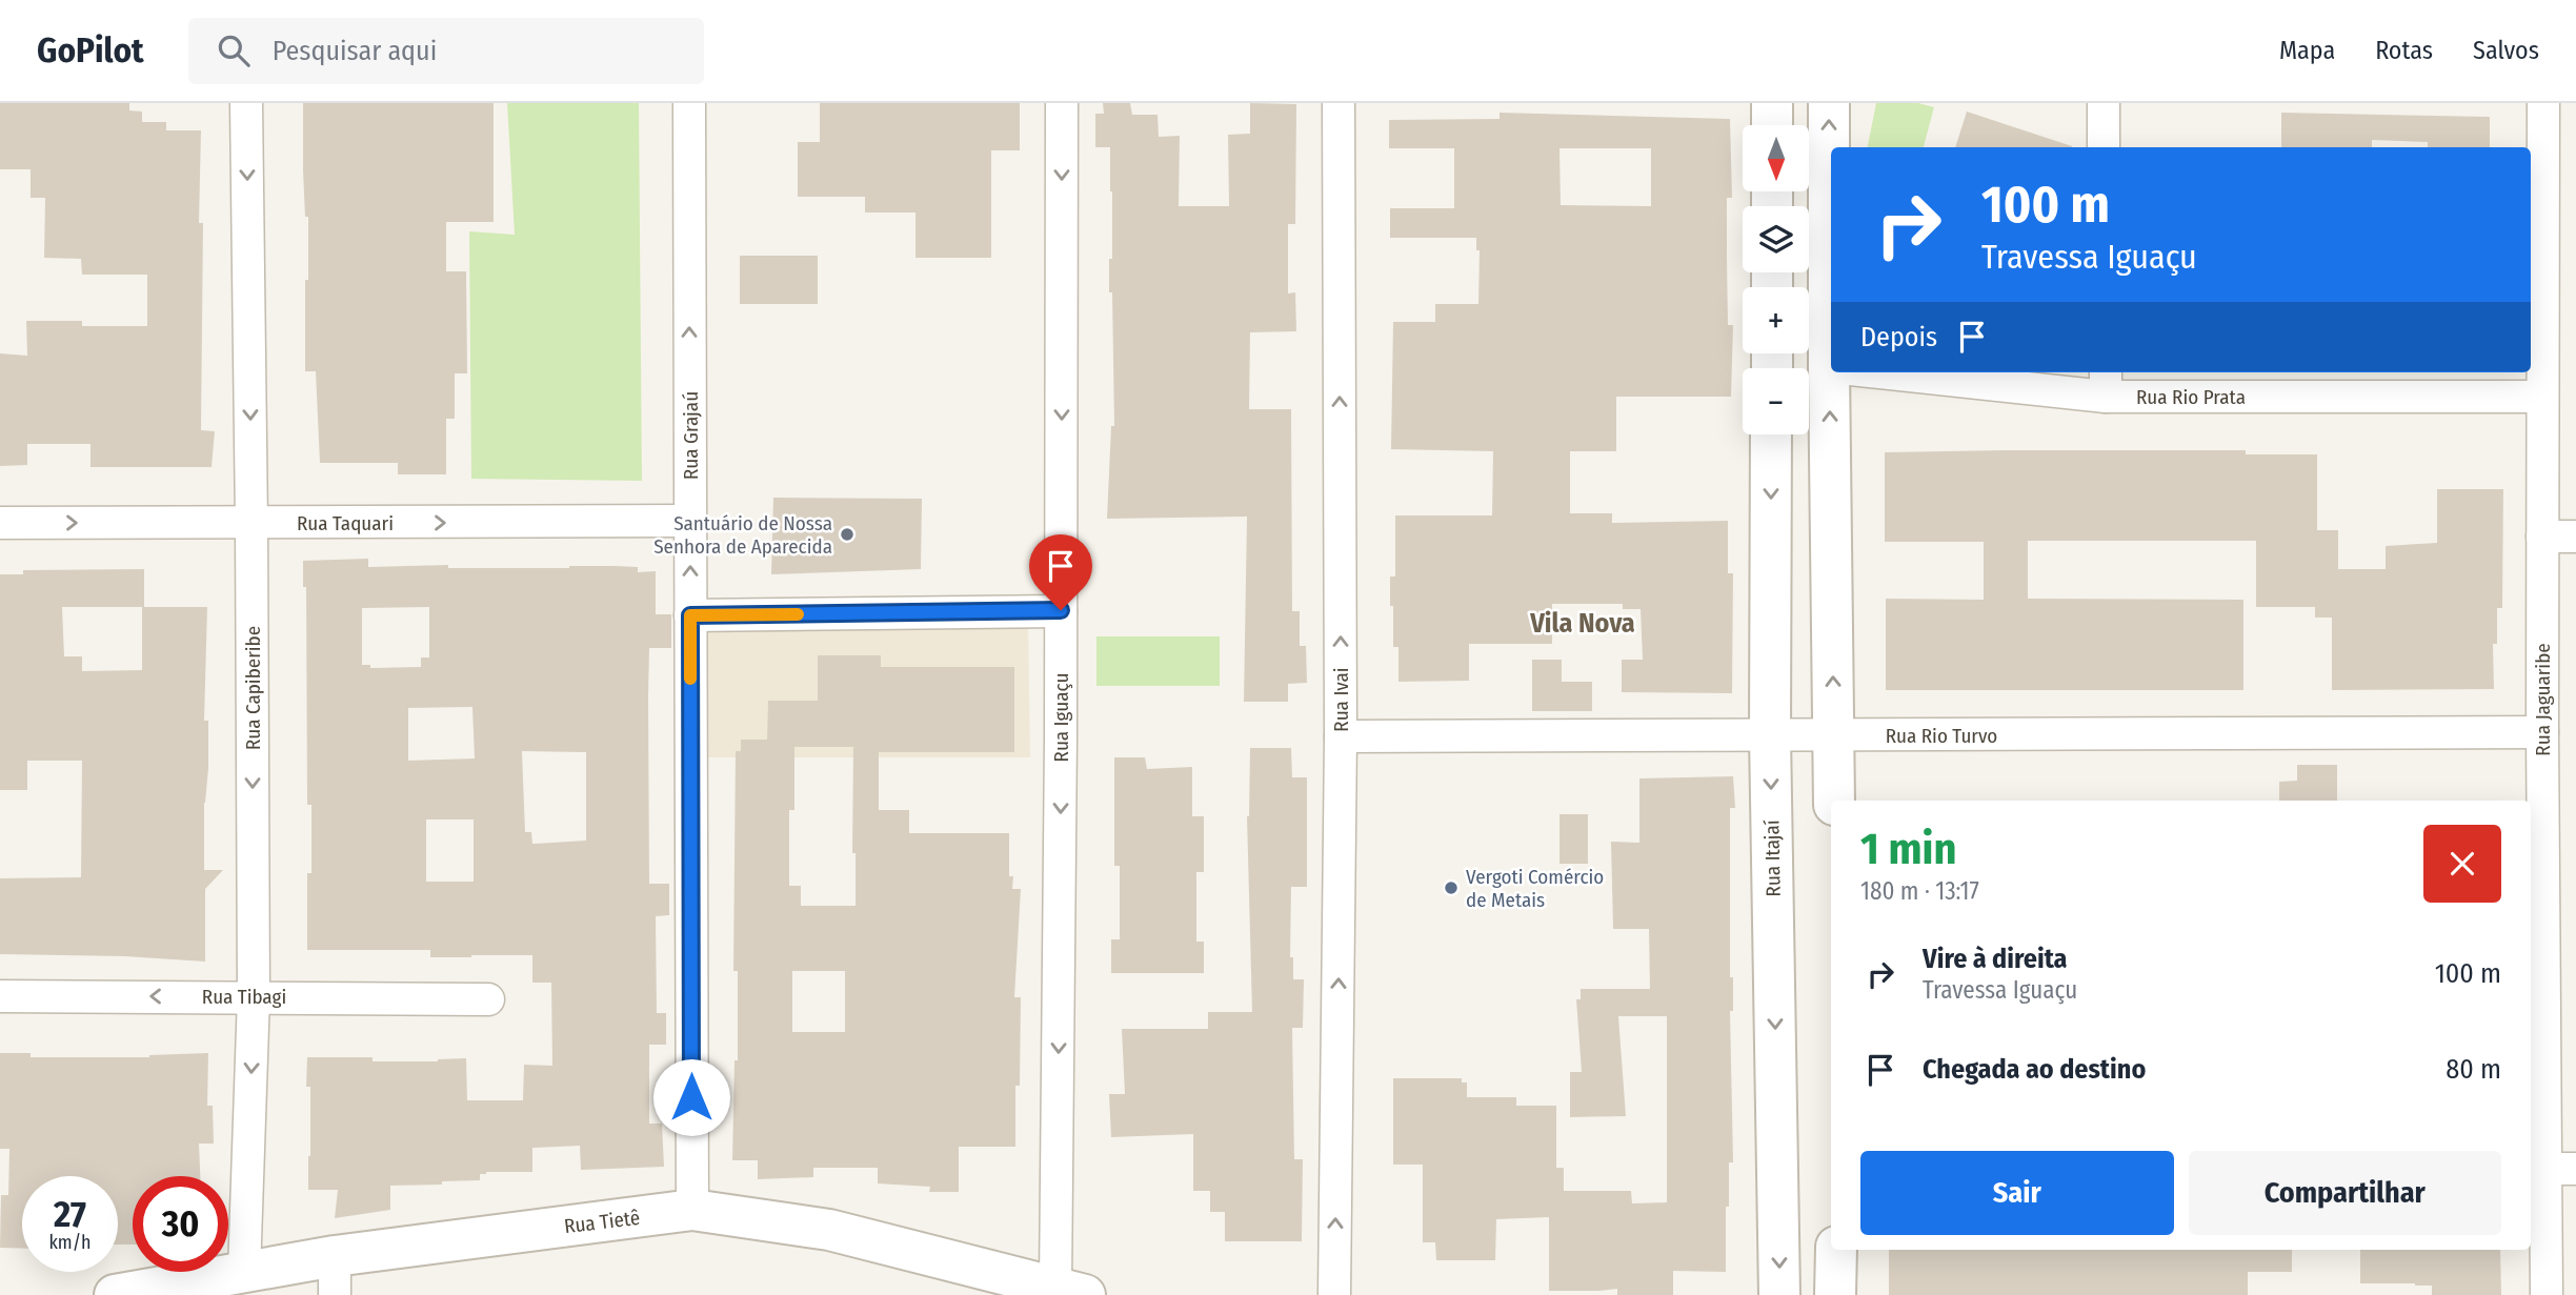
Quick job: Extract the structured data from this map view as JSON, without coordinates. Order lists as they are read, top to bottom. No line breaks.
{"streets":{"street":["Rua Rio Prata","Rua Grajaú","Rua Taquari","Rua Capiberibe","Rua Ivai","Rua Jaguaribe","Rua Iguaçu","Rua Rio Turvo","Rua Itajaí","Rua Tibagi","Rua Tietê"]},"crossings":[["Rua Rio Prata","Rua Jaguaribe"],["Rua Grajaú","Rua Taquari"],["Rua Grajaú","Rua Tietê"],["Rua Taquari","Rua Capiberibe"],["Rua Capiberibe","Rua Tibagi"],["Rua Capiberibe","Rua Tietê"],["Rua Ivai","Rua Rio Turvo"],["Rua Jaguaribe","Rua Rio Turvo"],["Rua Iguaçu","Rua Tietê"],["Rua Rio Turvo","Rua Itajaí"]],"one_way":["Rua Grajaú","Rua Taquari","Rua Capiberibe","Rua Ivai","Rua Iguaçu","Rua Tibagi"],"districts":["Vila Nova"],"places":["Santuário de Nossa Senhora de Aparecida","Vergoti Comércio de Metais"],"north":"bottom","page":{"header":"GoPilot","search":"Pesquisar aqui","nav":["Mapa","Rotas","Salvos"],"map_buttons":["+","−"],"turn":["100 m","Travessa Iguaçu"],"then":"Depois","heading":["1 min","180 m · 13:17"],"list":[{"name":"Vire à direita","note":"Travessa Iguaçu","value":"100 m"},{"name":"Chegada ao destino","value":"80 m"}],"buttons":["Sair","Compartilhar"],"speed":"27 km/h","limit":"30"}}
